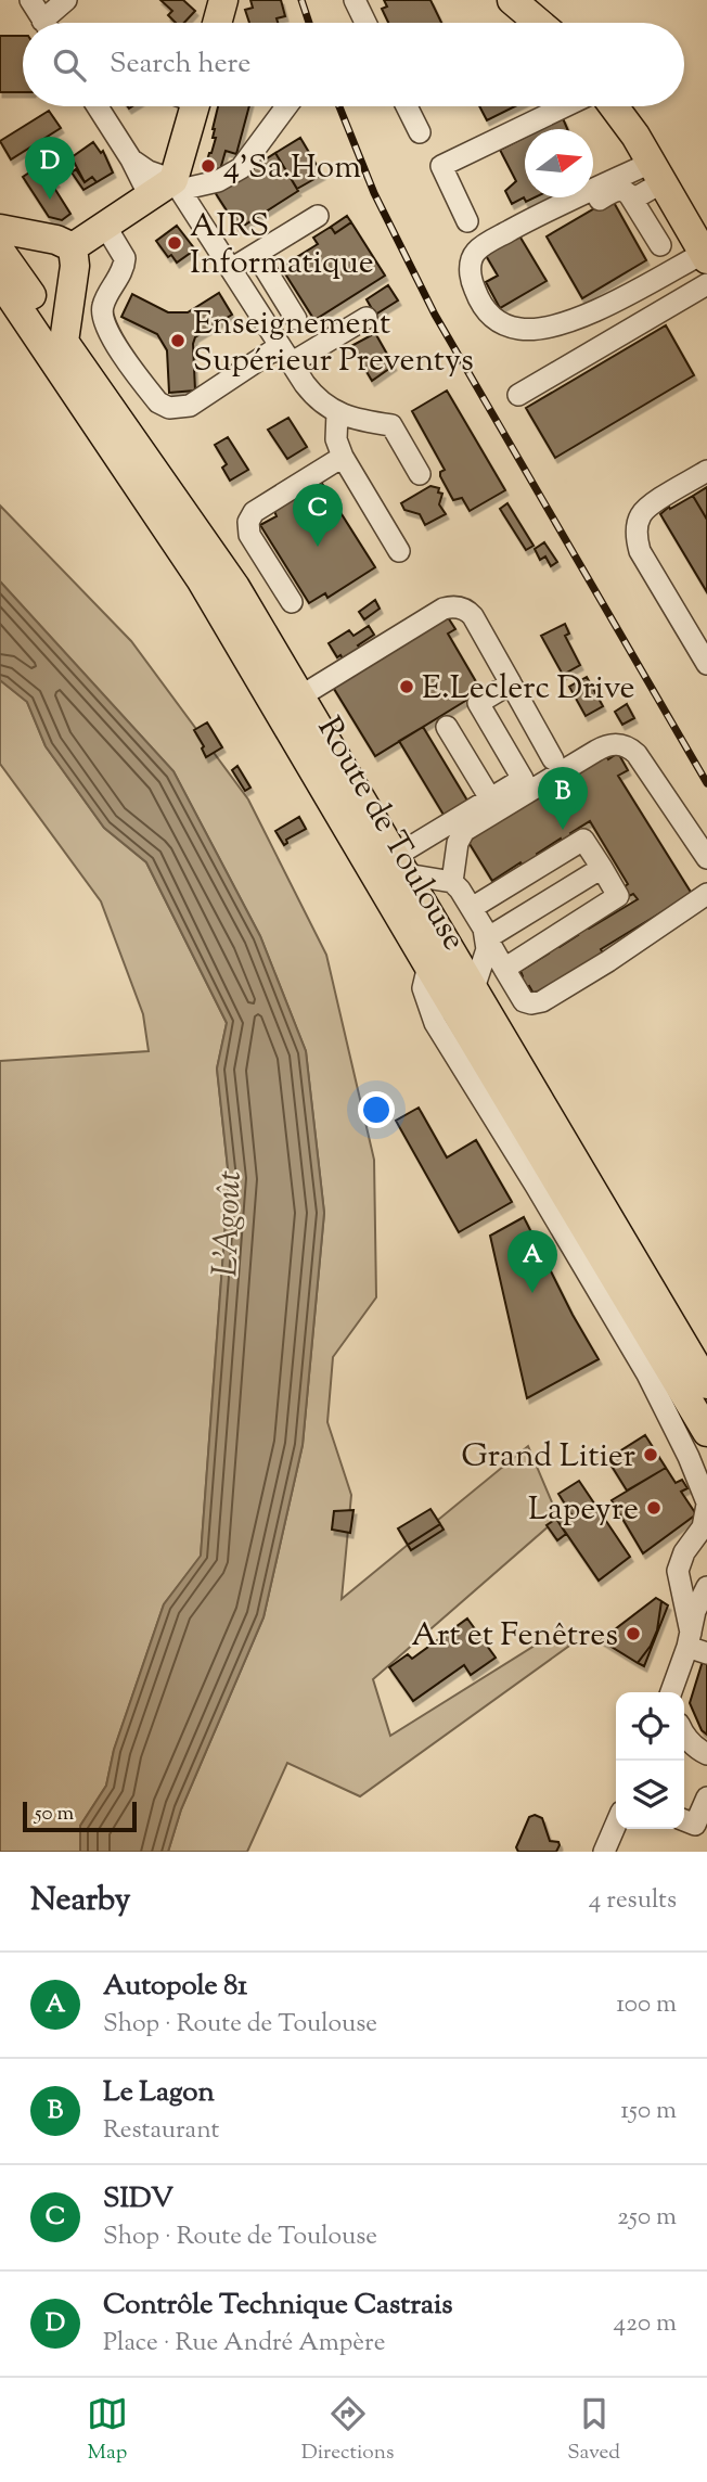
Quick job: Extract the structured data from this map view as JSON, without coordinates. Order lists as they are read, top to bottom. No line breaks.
{"streets":{"main road":["Route de Toulouse"]},"water":["L'Agoût"],"places":["4'Sa.Hom","AIRS Informatique","Enseignement Supérieur Preventys","E.Leclerc Drive","Grand Litier","Lapeyre","Art et Fenêtres"],"scale_bar":"50 m","north":"right","page":{"search":"Search here","pins":["D","C","B","A"],"scale":"50 m","heading":["Nearby","4 results"],"list":[{"mark":"A","name":"Autopole 81","note":"Shop · Route de Toulouse","value":"100 m"},{"mark":"B","name":"Le Lagon","note":"Restaurant","value":"150 m"},{"mark":"C","name":"SIDV","note":"Shop · Route de Toulouse","value":"250 m"},{"mark":"D","name":"Contrôle Technique Castrais","note":"Place · Rue André Ampère","value":"420 m"}],"nav":["Map","Directions","Saved"]}}
